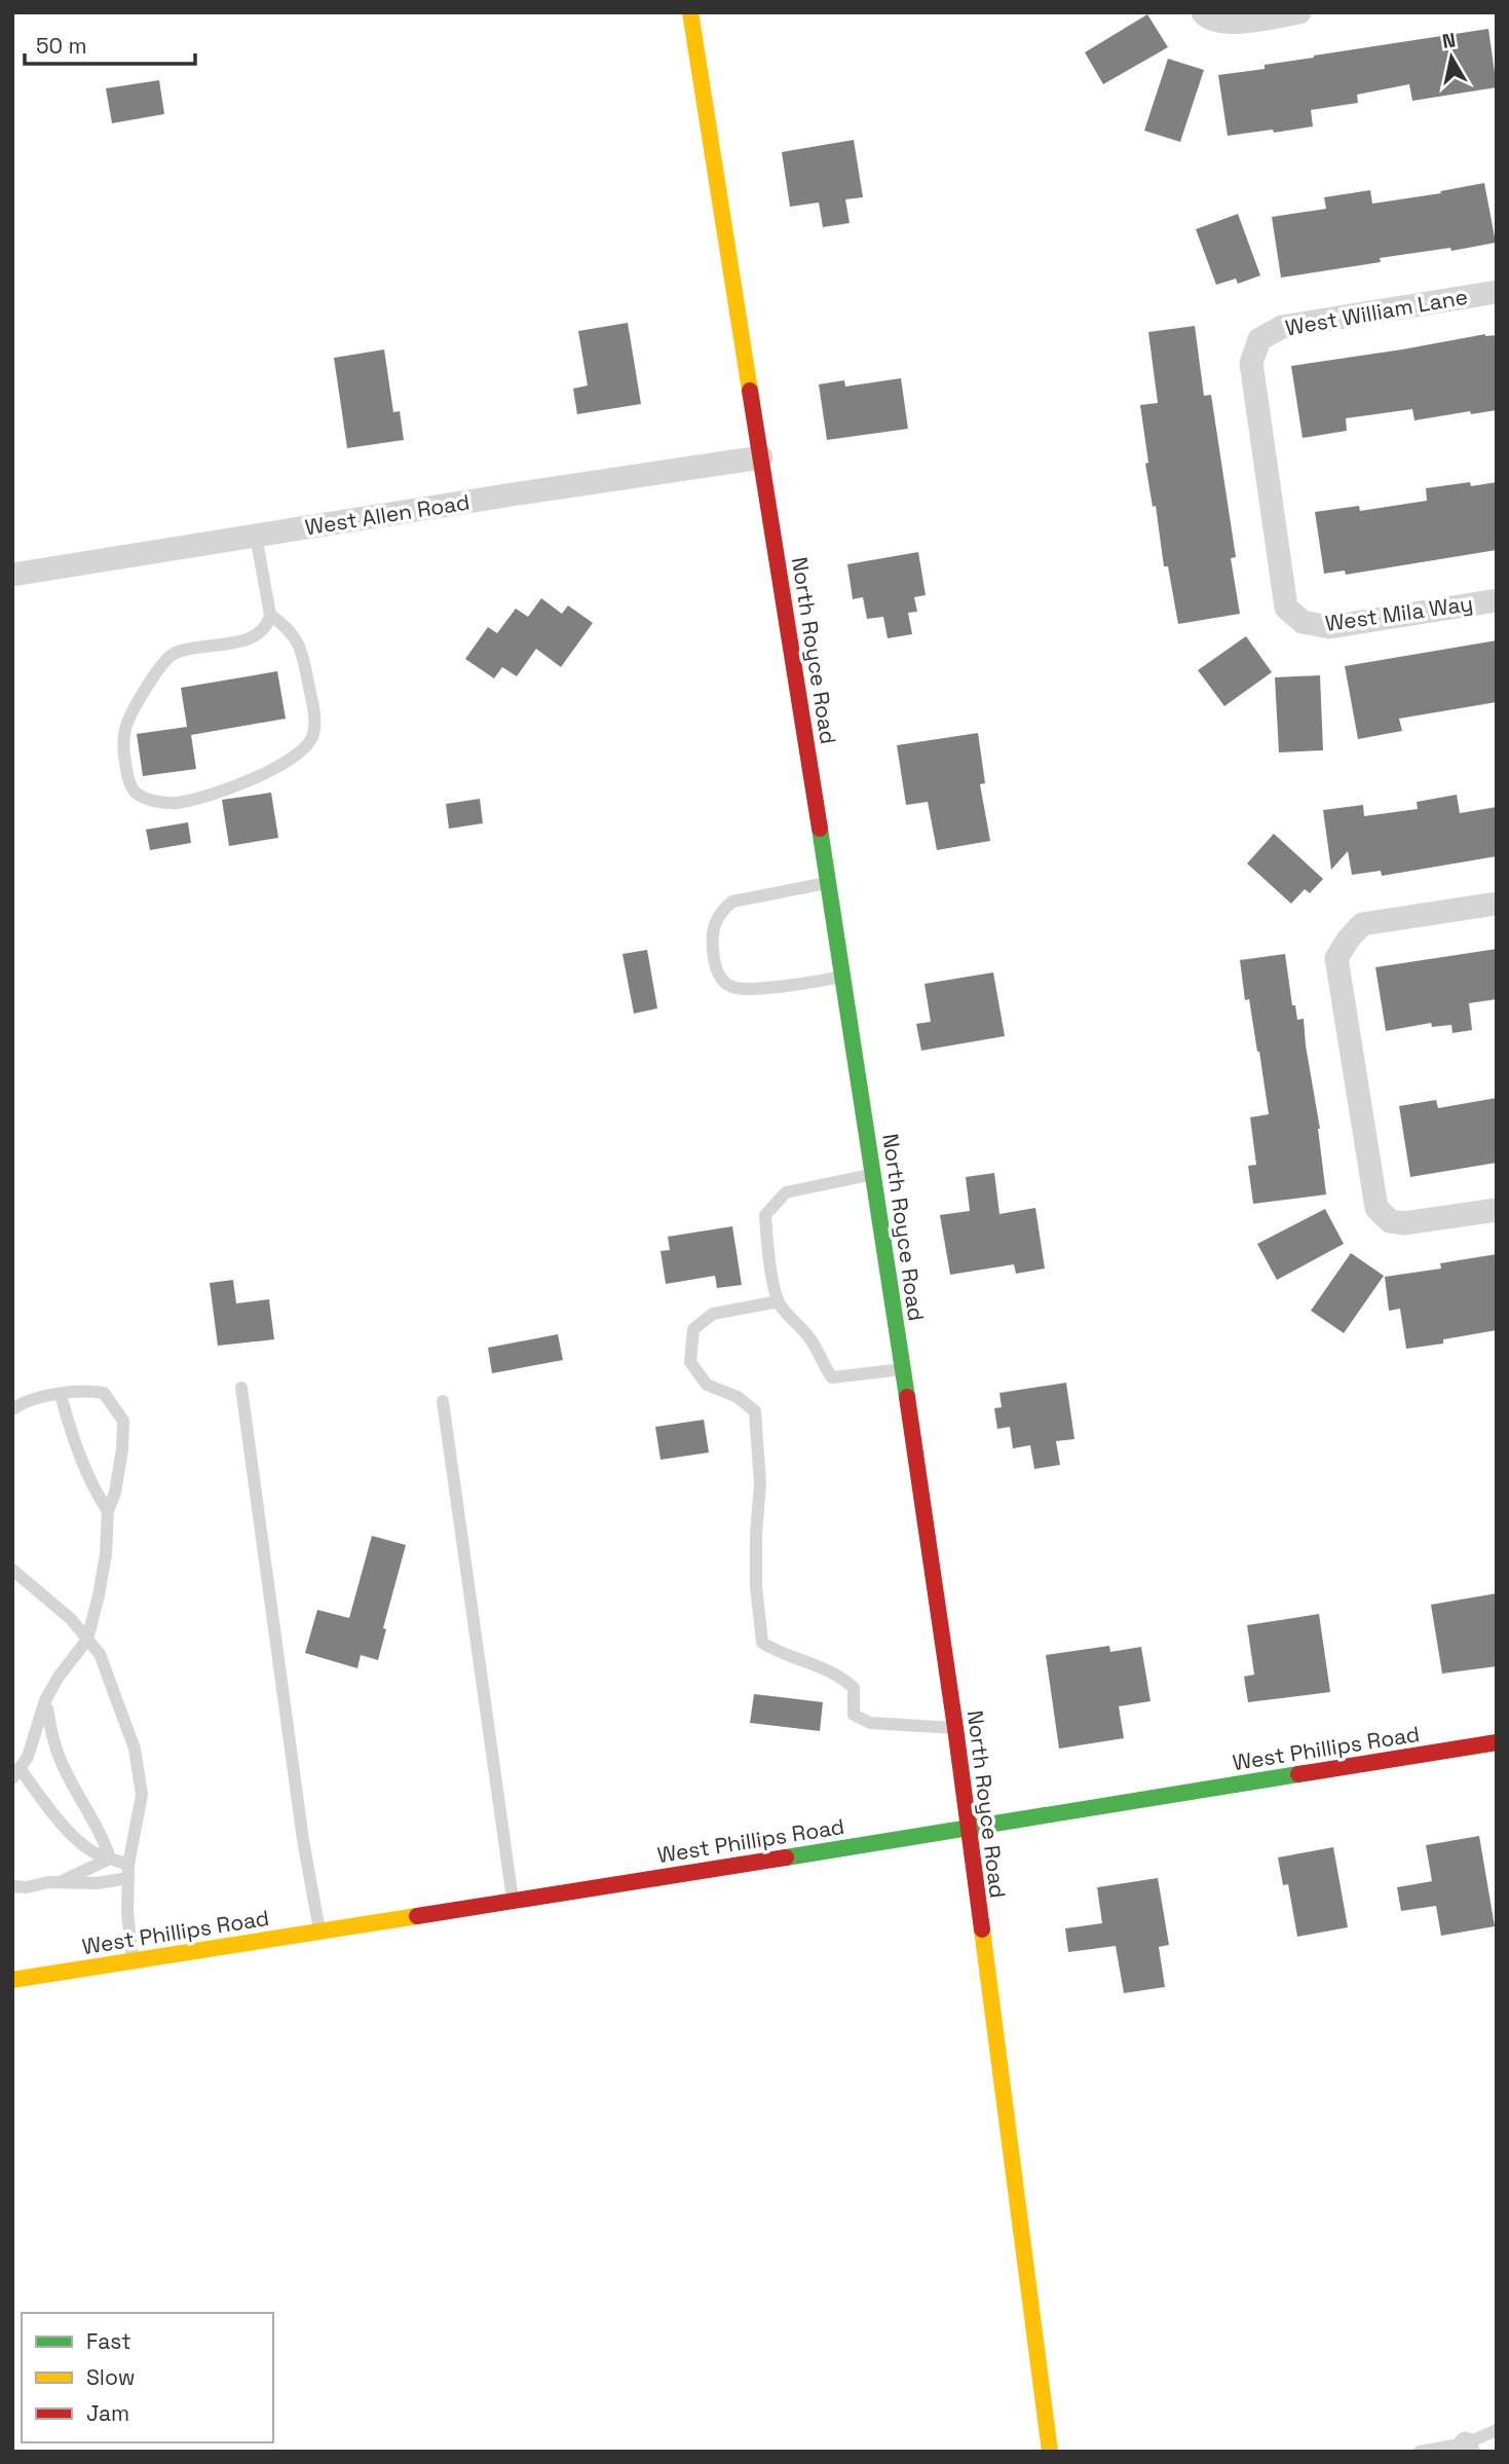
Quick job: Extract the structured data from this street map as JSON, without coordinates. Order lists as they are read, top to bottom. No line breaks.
{"streets":{"street":["West William Lane","West Allen Road","West Mila Way","North Royce Road","West Phillips Road"]},"crossings":[["West William Lane","West Mila Way"],["West Allen Road","North Royce Road"],["North Royce Road","West Phillips Road"]],"legend":["Fast","Slow","Jam"],"scale_bar":"50 m","north":"top"}
